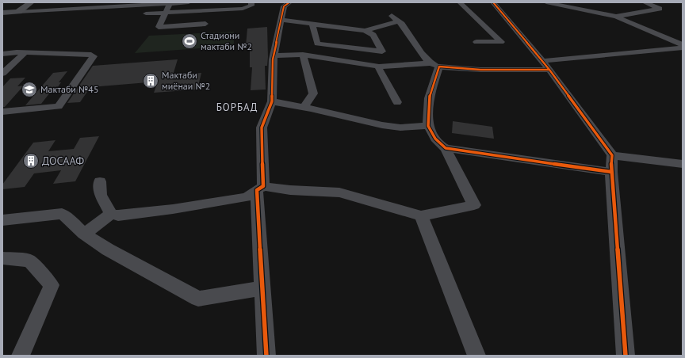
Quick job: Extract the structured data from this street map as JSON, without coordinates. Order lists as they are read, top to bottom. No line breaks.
{"districts":["БОРБАД"],"places":{"sports":["Стадиони мактаби №2"],"building":["Мактаби миёнаи №2","ДОСААФ"],"school or university":["Мактаби №45"]}}
